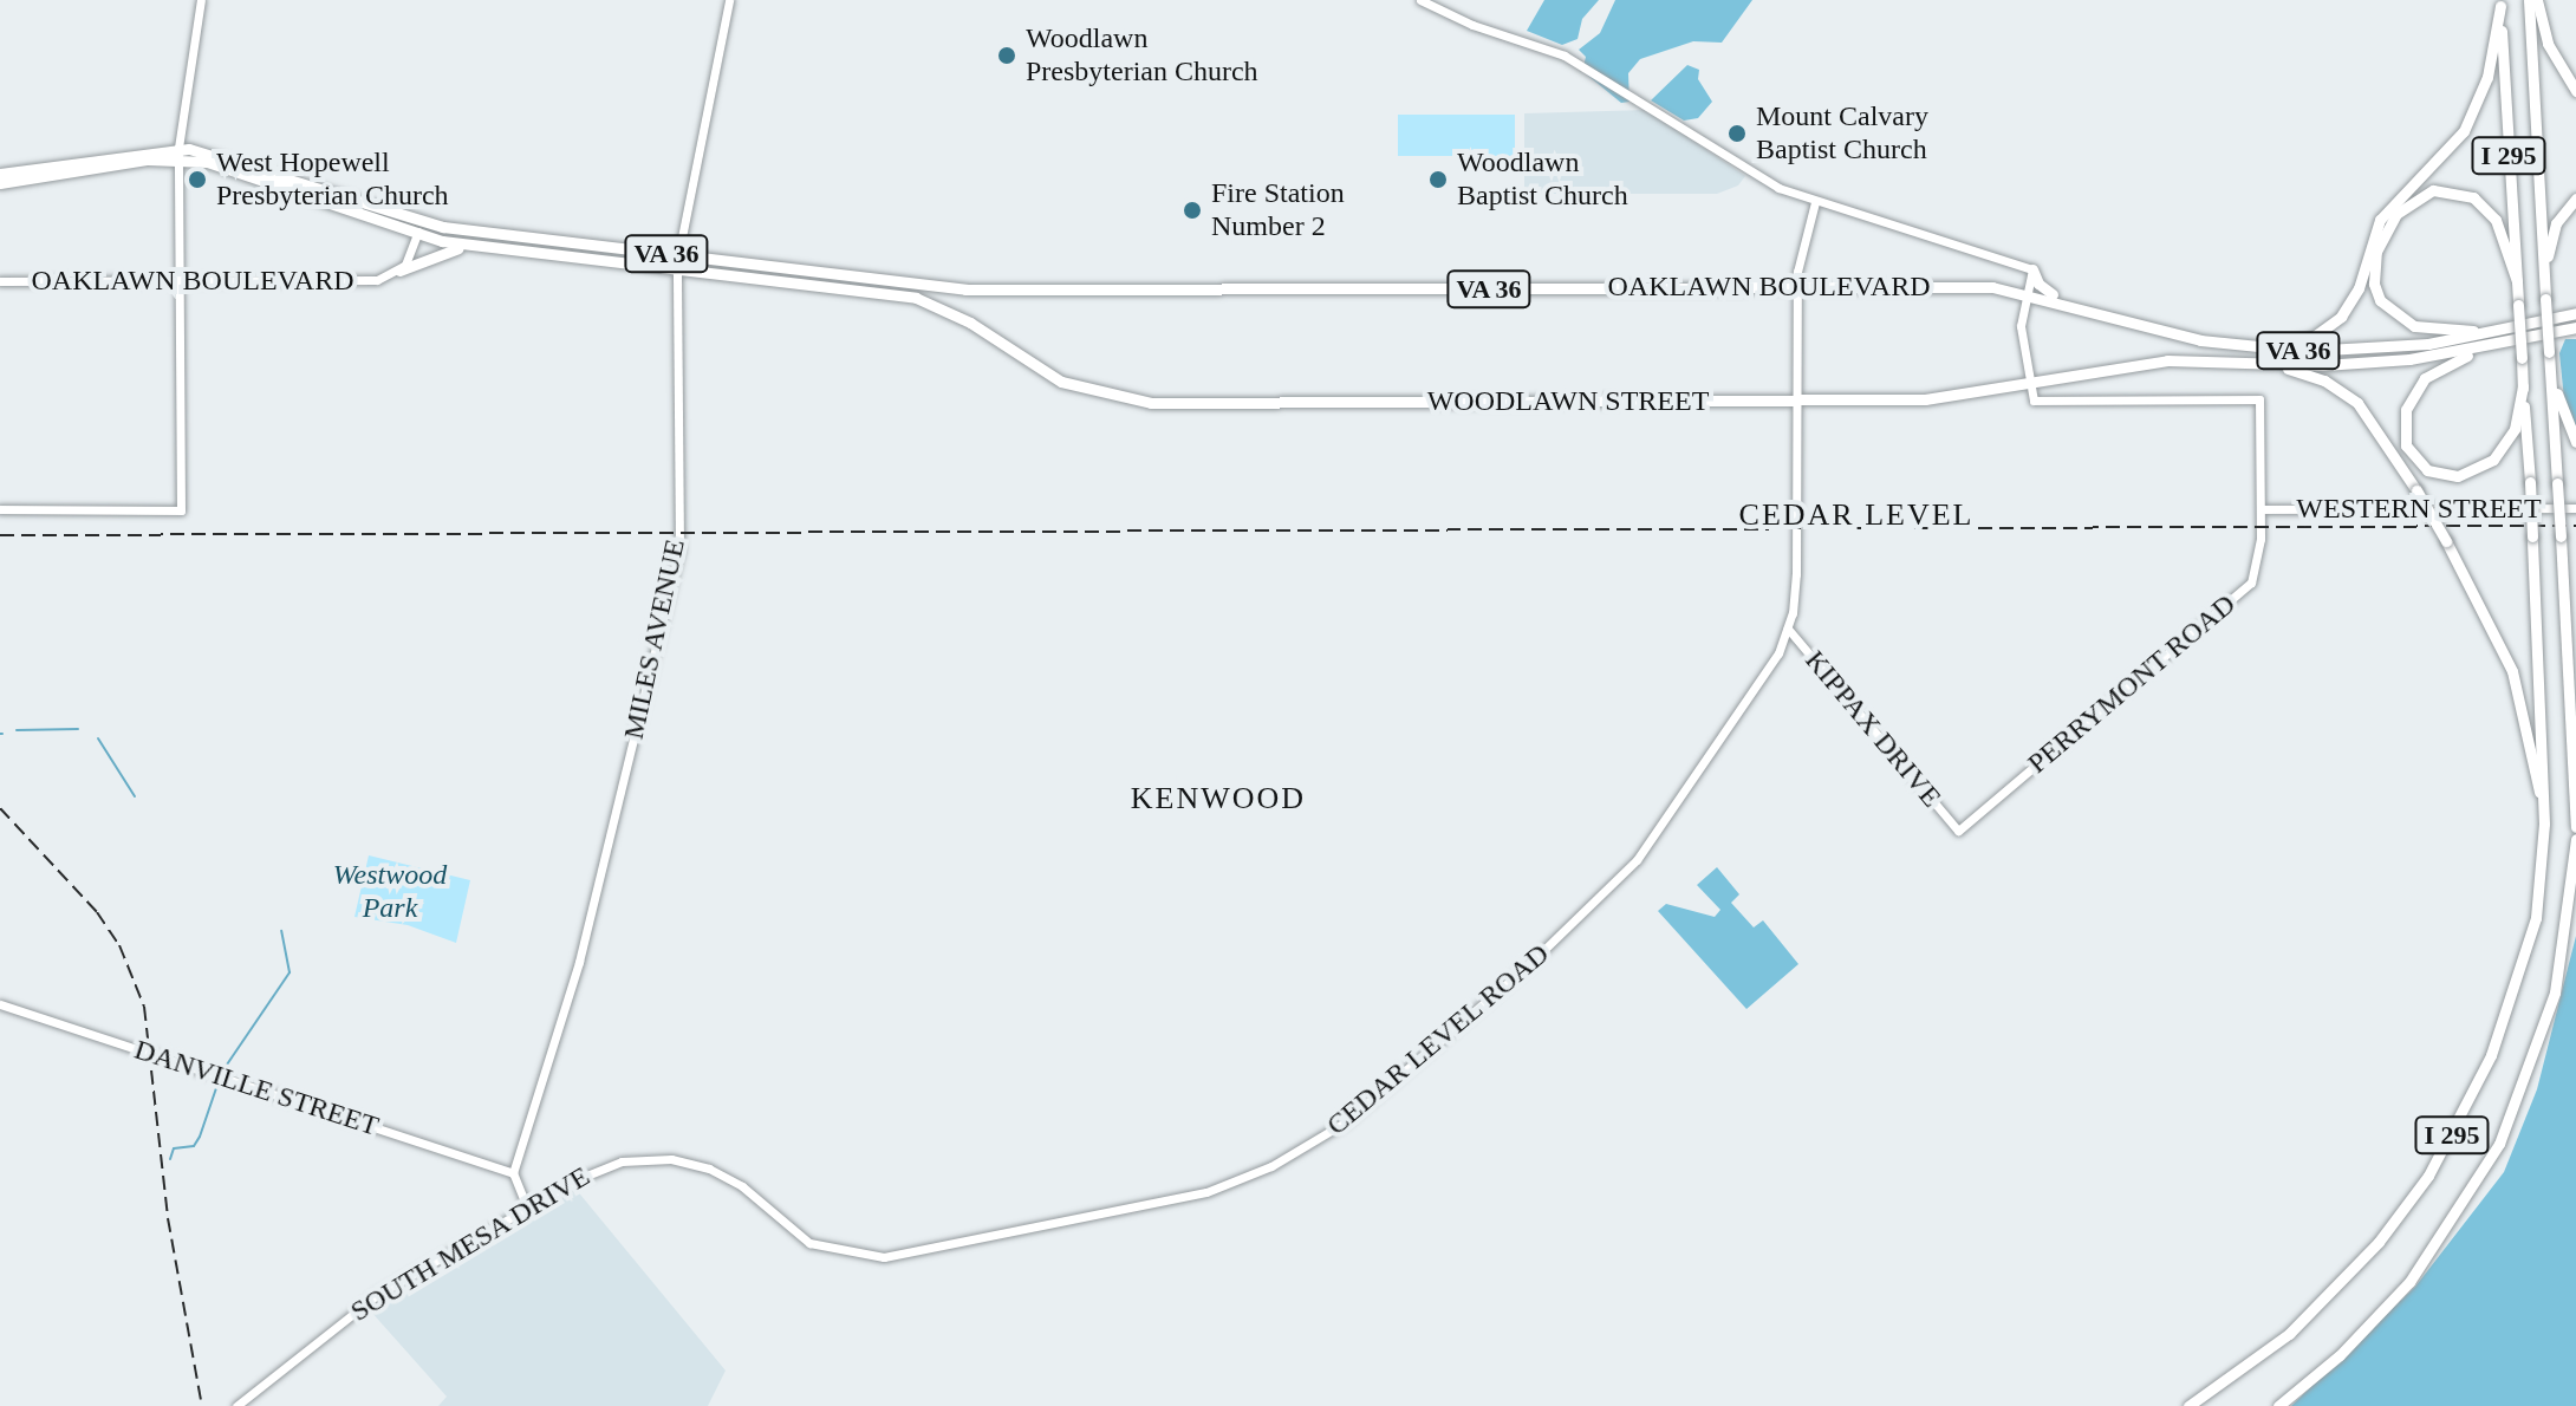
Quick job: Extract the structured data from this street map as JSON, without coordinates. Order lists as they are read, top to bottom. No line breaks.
{"streets":{"highway":["I 295","VA 36","OAKLAWN BOULEVARD","WOODLAWN STREET"],"street":["WESTERN STREET","MILES AVENUE","PERRYMONT ROAD","KIPPAX DRIVE","CEDAR LEVEL ROAD","DANVILLE STREET","SOUTH MESA DRIVE"]},"crossings":[["VA 36","OAKLAWN BOULEVARD"],["VA 36","WOODLAWN STREET"],["VA 36","MILES AVENUE"],["OAKLAWN BOULEVARD","MILES AVENUE"],["OAKLAWN BOULEVARD","CEDAR LEVEL ROAD"],["WOODLAWN STREET","MILES AVENUE"],["WOODLAWN STREET","PERRYMONT ROAD"],["WOODLAWN STREET","CEDAR LEVEL ROAD"],["WESTERN STREET","PERRYMONT ROAD"],["MILES AVENUE","DANVILLE STREET"],["PERRYMONT ROAD","KIPPAX DRIVE"],["KIPPAX DRIVE","CEDAR LEVEL ROAD"],["CEDAR LEVEL ROAD","SOUTH MESA DRIVE"]],"districts":["CEDAR LEVEL","KENWOOD"],"parks":["Westwood Park"],"places":["Woodlawn Presbyterian Church","Mount Calvary Baptist Church","West Hopewell Presbyterian Church","Woodlawn Baptist Church","Fire Station Number 2"]}
